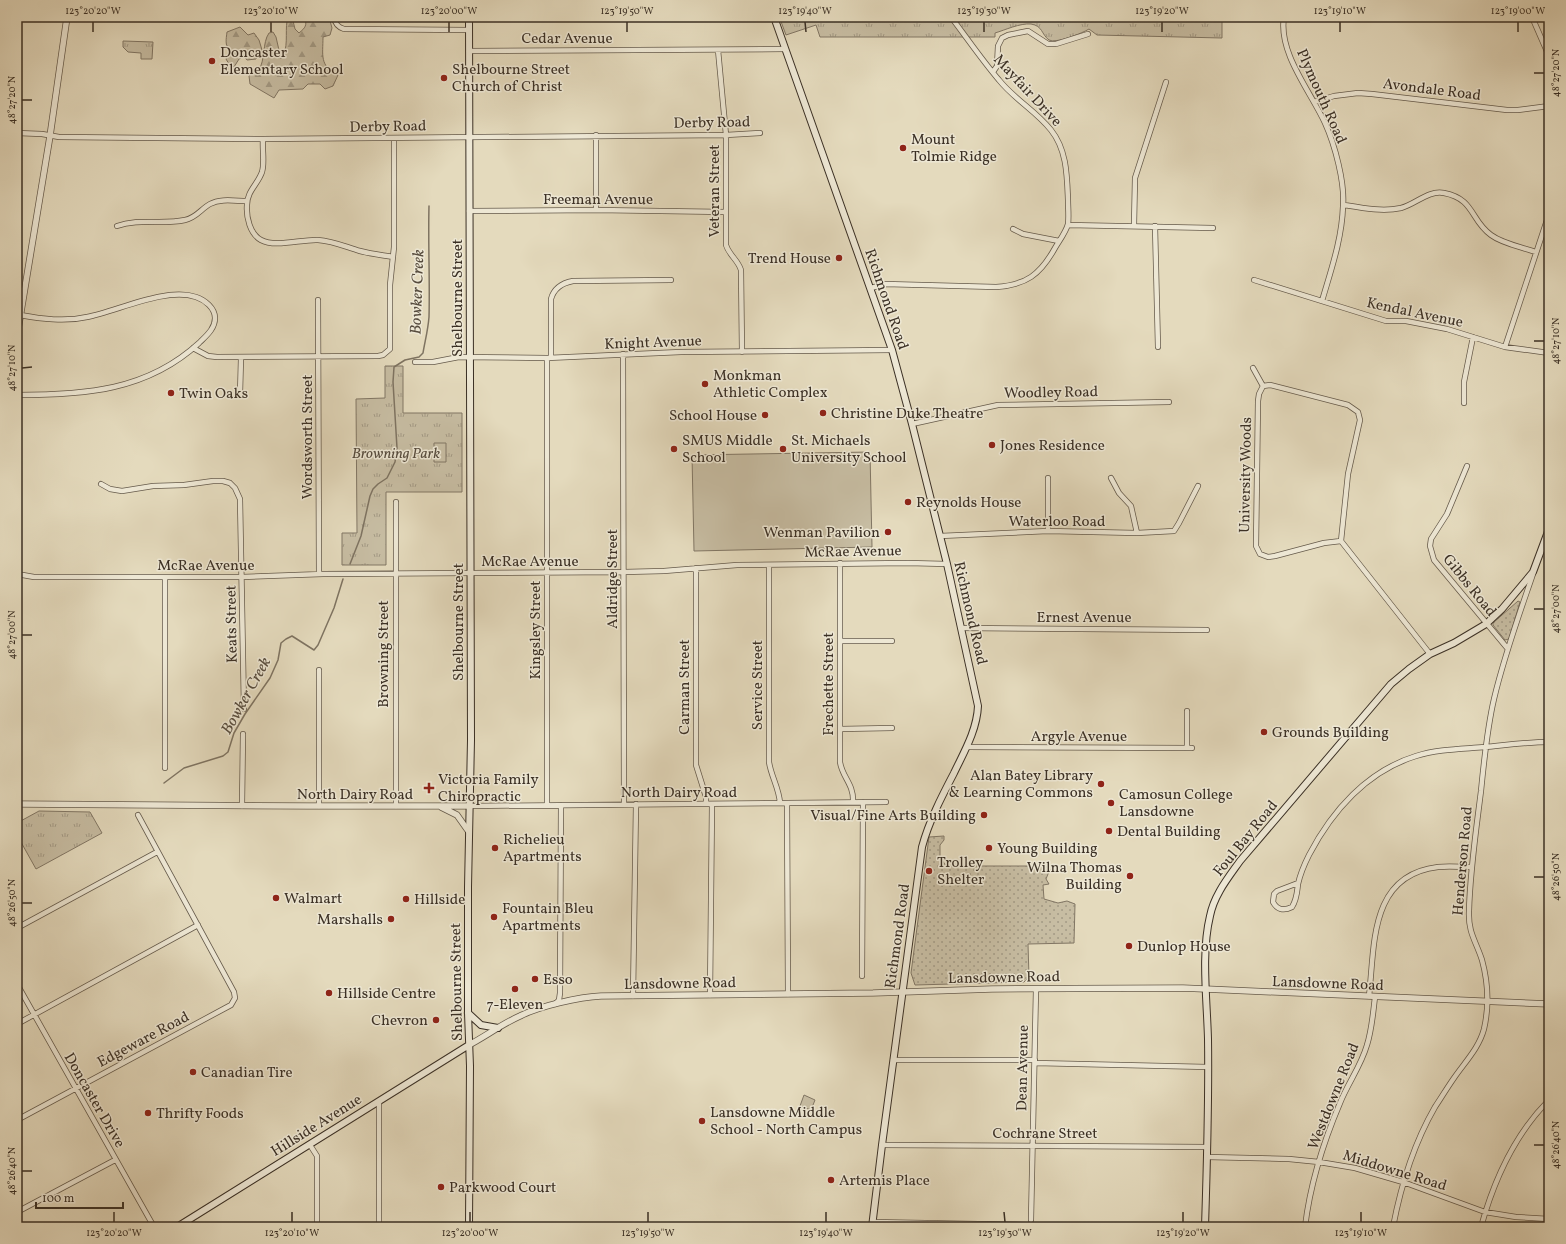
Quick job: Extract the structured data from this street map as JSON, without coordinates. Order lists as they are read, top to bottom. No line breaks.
{"streets":{"main road":["Shelbourne Street","Richmond Road","Foul Bay Road","Henderson Road","Hillside Avenue"],"street":["Cedar Avenue","Avondale Road","Mayfair Drive","Plymouth Road","Derby Road","Veteran Street","Freeman Avenue","Kendal Avenue","Knight Avenue","Woodley Road","Wordsworth Street","University Woods","Waterloo Road","McRae Avenue","Aldridge Street","Gibbs Road","Ernest Avenue","Keats Street","Kingsley Street","Browning Street","Frechette Street","Service Street","Carman Street","Argyle Avenue","North Dairy Road","Lansdowne Road","Edgeware Road","Dean Avenue","Westdowne Road","Doncaster Drive","Cochrane Street","Middowne Road"]},"crossings":[["Cedar Avenue","Veteran Street"],["Cedar Avenue","Shelbourne Street"],["Cedar Avenue","Richmond Road"],["Avondale Road","Plymouth Road"],["Plymouth Road","Kendal Avenue"],["Derby Road","Veteran Street"],["Derby Road","Shelbourne Street"],["Veteran Street","Freeman Avenue"],["Veteran Street","Knight Avenue"],["Freeman Avenue","Shelbourne Street"],["Shelbourne Street","Knight Avenue"],["Shelbourne Street","McRae Avenue"],["Shelbourne Street","North Dairy Road"],["Shelbourne Street","Lansdowne Road"],["Shelbourne Street","Hillside Avenue"],["Richmond Road","Knight Avenue"],["Richmond Road","Woodley Road"],["Richmond Road","Waterloo Road"],["Richmond Road","McRae Avenue"],["Richmond Road","Ernest Avenue"],["Richmond Road","Argyle Avenue"],["Richmond Road","Lansdowne Road"],["Richmond Road","Cochrane Street"],["Knight Avenue","Aldridge Street"],["Knight Avenue","Kingsley Street"],["Wordsworth Street","McRae Avenue"],["McRae Avenue","Aldridge Street"],["McRae Avenue","Keats Street"],["McRae Avenue","Kingsley Street"],["McRae Avenue","Browning Street"],["McRae Avenue","Frechette Street"],["McRae Avenue","Service Street"],["McRae Avenue","Carman Street"],["Aldridge Street","North Dairy Road"],["Gibbs Road","Foul Bay Road"],["Gibbs Road","Henderson Road"],["Kingsley Street","North Dairy Road"],["Browning Street","North Dairy Road"],["Frechette Street","North Dairy Road"],["Service Street","North Dairy Road"],["Carman Street","North Dairy Road"],["Foul Bay Road","Henderson Road"],["Foul Bay Road","Lansdowne Road"],["Foul Bay Road","Cochrane Street"],["Foul Bay Road","Middowne Road"],["Henderson Road","Lansdowne Road"],["Henderson Road","Westdowne Road"],["Henderson Road","Middowne Road"],["Lansdowne Road","Dean Avenue"],["Lansdowne Road","Westdowne Road"],["Lansdowne Road","Hillside Avenue"],["Edgeware Road","Doncaster Drive"],["Dean Avenue","Cochrane Street"],["Westdowne Road","Middowne Road"]],"water":["Bowker Creek"],"parks":["Browning Park"],"places":{"other":["Doncaster Elementary School","Shelbourne Street Church of Christ","Mount Tolmie Ridge","Trend House","Monkman Athletic Complex","Twin Oaks","Christine Duke Theatre","School House","Jones Residence","SMUS Middle School","St. Michaels University School","Reynolds House","Wenman Pavilion","Grounds Building","Alan Batey Library & Learning Commons","Camosun College Lansdowne","Visual/Fine Arts Building","Dental Building","Richelieu Apartments","Young Building","Trolley Shelter","Wilna Thomas Building","Walmart","Hillside","Fountain Bleu Apartments","Marshalls","Dunlop House","Esso","7-Eleven","Hillside Centre","Chevron","Canadian Tire","Thrifty Foods","Lansdowne Middle School - North Campus","Artemis Place","Parkwood Court"],"health":["Victoria Family Chiropractic"]},"scale_bar":"100 m","coordinates":["123°20'20\"W","123°20'10\"W","123°20'00\"W","123°19'50\"W","123°19'40\"W","123°19'30\"W","123°19'20\"W","123°19'10\"W","123°19'00\"W","48°27'20\"N","48°27'10\"N","48°27'00\"N","48°26'50\"N","48°26'40\"N"]}
